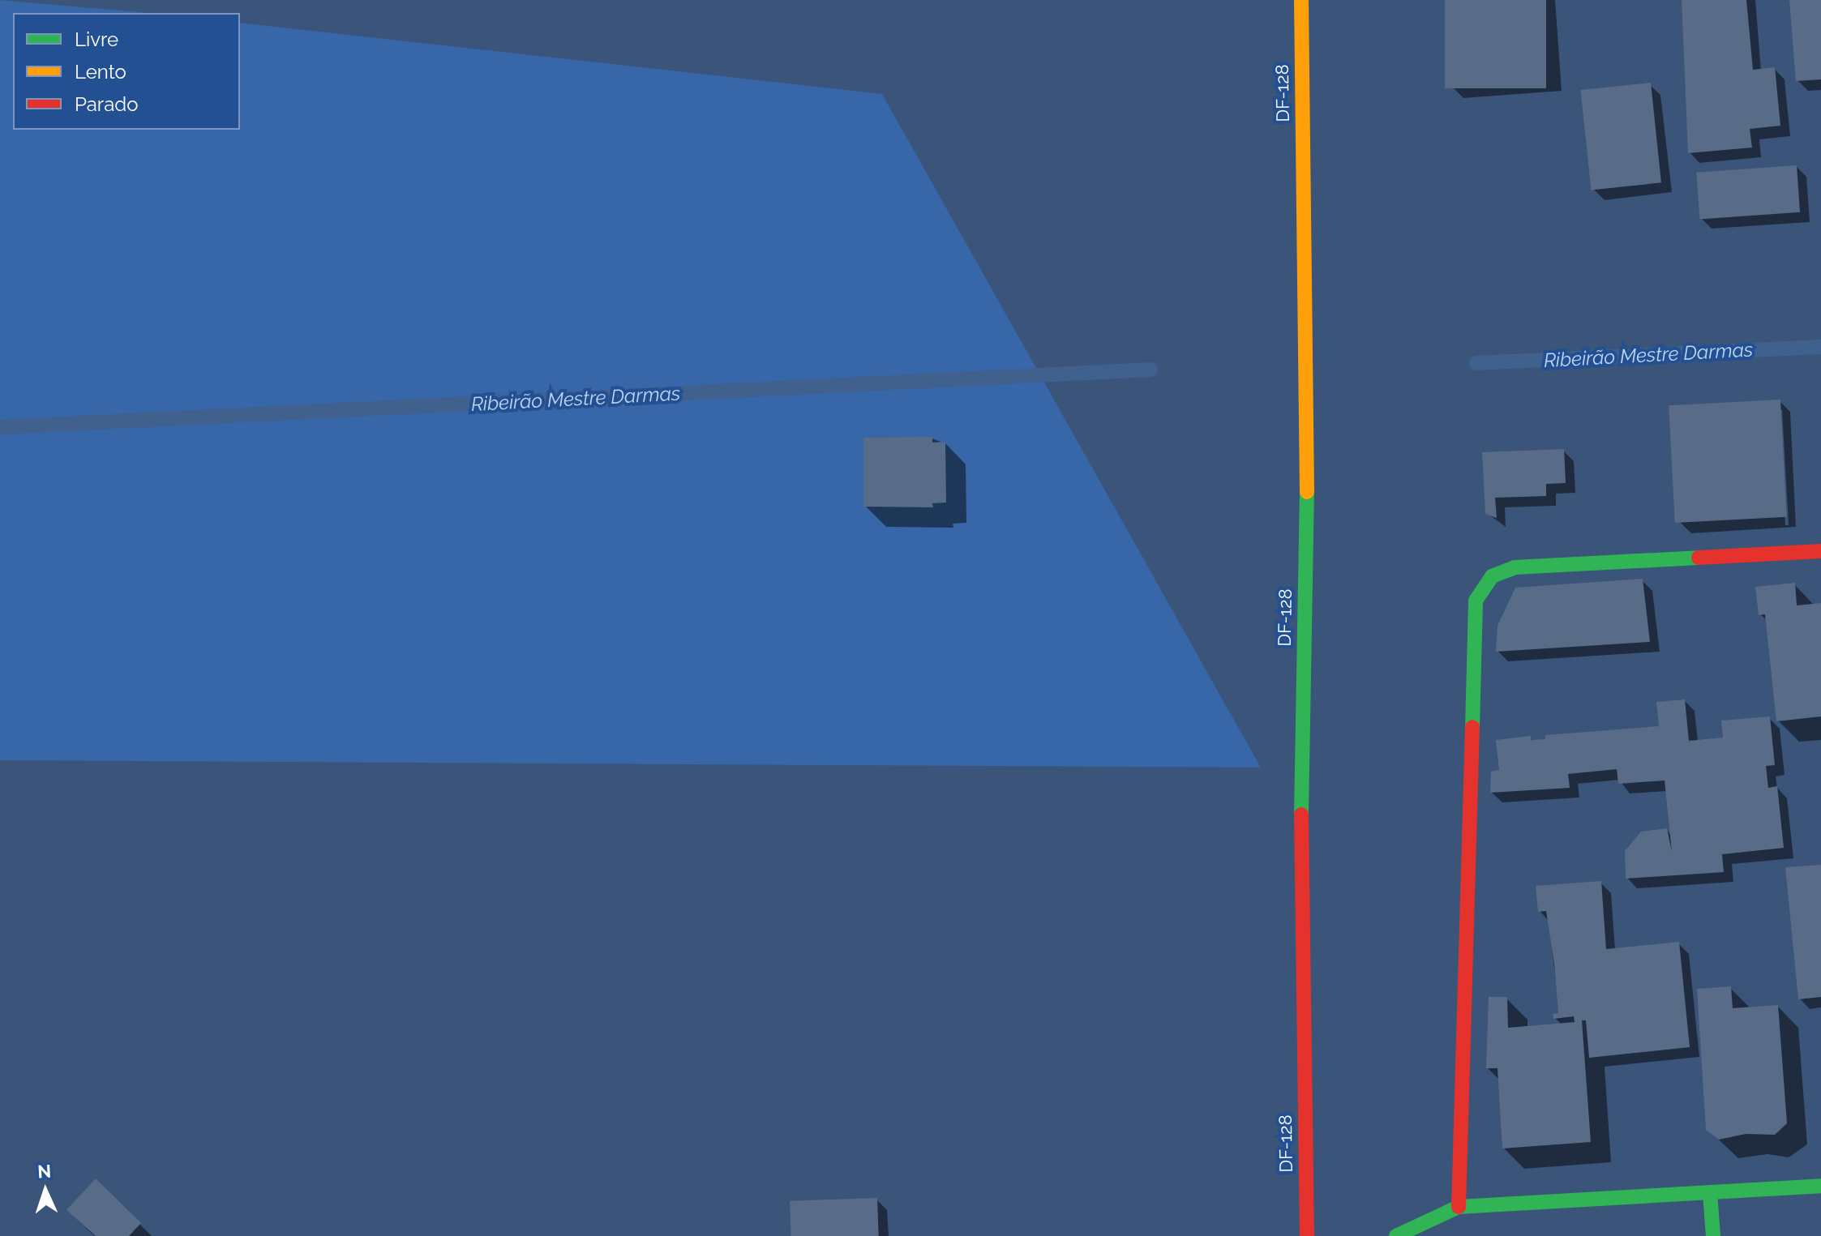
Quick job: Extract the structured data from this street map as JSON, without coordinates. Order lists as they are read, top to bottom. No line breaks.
{"streets":{"street":["DF-128"]},"water":["Ribeirão Mestre Darmas"],"legend":["Livre","Lento","Parado"],"north":"top"}
